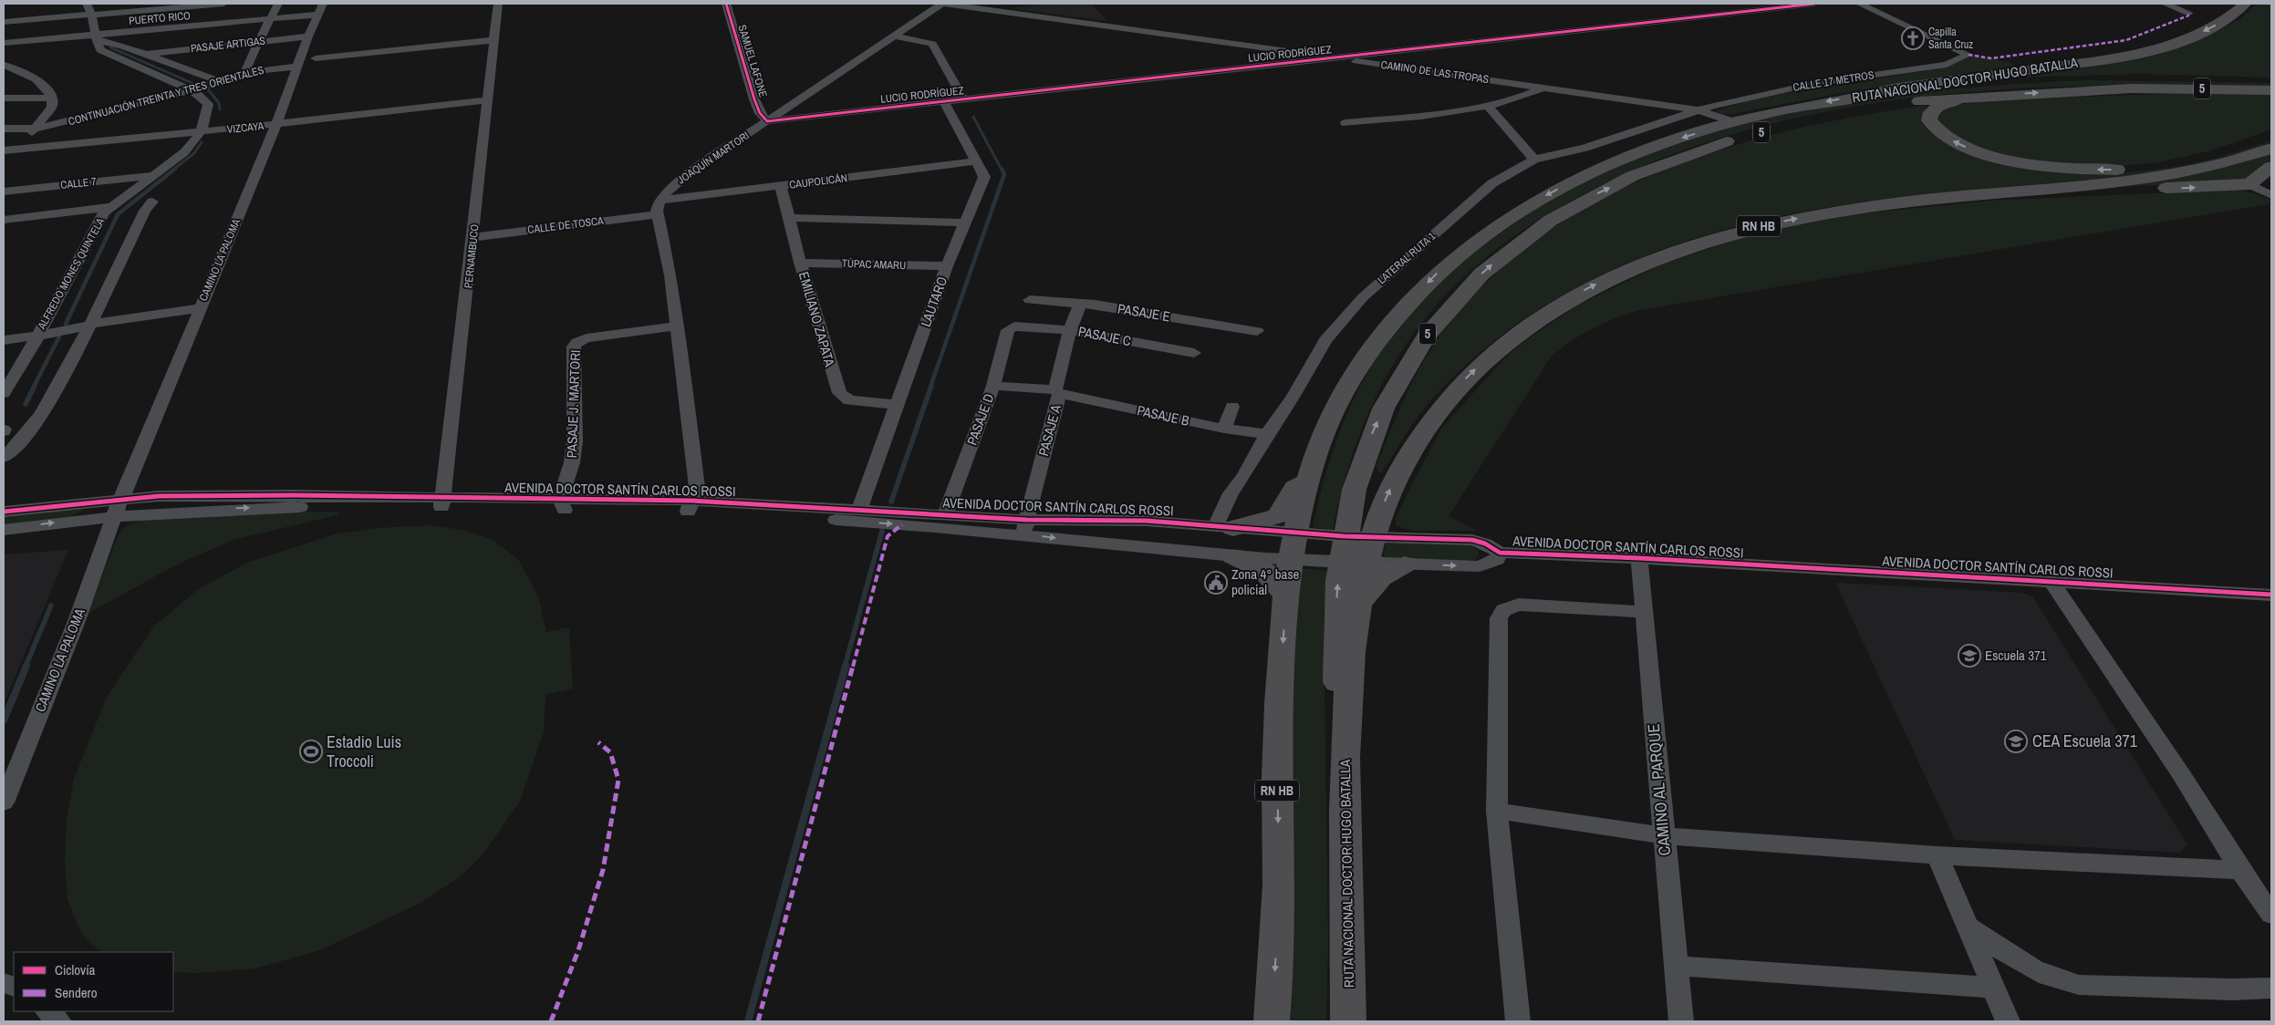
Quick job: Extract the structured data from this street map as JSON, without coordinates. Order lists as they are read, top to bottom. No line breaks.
{"streets":{"highway":["RUTA NACIONAL DOCTOR HUGO BATALLA","5","RN HB"],"street":["PUERTO RICO","PASAJE ARTIGAS","LUCIO RODRÍGUEZ","SAMUEL LAFONE","CAMINO DE LAS TROPAS","CALLE 17 METROS","CONTINUACIÓN TREINTA Y TRES ORIENTALES","VIZCAYA","JOAQUÍN MARTORI","CAUPOLICÁN","CALLE 7","CALLE DE TOSCA","PERNAMBUCO","LATERAL RUTA 1","CAMINO LA PALOMA","TÚPAC AMARU","ALFREDO MONES QUINTELA","LAUTARO","PASAJE E","EMILIANO ZAPATA","PASAJE C","PASAJE J. MARTORI","PASAJE B","PASAJE D","PASAJE A","AVENIDA DOCTOR SANTÍN CARLOS ROSSI","CAMINO AL PARQUE"]},"crossings":[["PUERTO RICO","CAMINO LA PALOMA"],["PUERTO RICO","ALFREDO MONES QUINTELA"],["PASAJE ARTIGAS","CAMINO LA PALOMA"],["LUCIO RODRÍGUEZ","SAMUEL LAFONE"],["LUCIO RODRÍGUEZ","CAMINO DE LAS TROPAS"],["LUCIO RODRÍGUEZ","JOAQUÍN MARTORI"],["LUCIO RODRÍGUEZ","LAUTARO"],["SAMUEL LAFONE","JOAQUÍN MARTORI"],["CAMINO DE LAS TROPAS","RUTA NACIONAL DOCTOR HUGO BATALLA"],["CAMINO DE LAS TROPAS","CALLE 17 METROS"],["CAMINO DE LAS TROPAS","5"],["CAMINO DE LAS TROPAS","JOAQUÍN MARTORI"],["CAMINO DE LAS TROPAS","LATERAL RUTA 1"],["RUTA NACIONAL DOCTOR HUGO BATALLA","5"],["RUTA NACIONAL DOCTOR HUGO BATALLA","AVENIDA DOCTOR SANTÍN CARLOS ROSSI"],["CALLE 17 METROS","LATERAL RUTA 1"],["5","AVENIDA DOCTOR SANTÍN CARLOS ROSSI"],["CONTINUACIÓN TREINTA Y TRES ORIENTALES","CAMINO LA PALOMA"],["CONTINUACIÓN TREINTA Y TRES ORIENTALES","ALFREDO MONES QUINTELA"],["VIZCAYA","PERNAMBUCO"],["VIZCAYA","CAMINO LA PALOMA"],["VIZCAYA","ALFREDO MONES QUINTELA"],["JOAQUÍN MARTORI","CAUPOLICÁN"],["CAUPOLICÁN","LAUTARO"],["CAUPOLICÁN","EMILIANO ZAPATA"],["CALLE 7","ALFREDO MONES QUINTELA"],["CALLE DE TOSCA","PERNAMBUCO"],["PERNAMBUCO","AVENIDA DOCTOR SANTÍN CARLOS ROSSI"],["LATERAL RUTA 1","PASAJE B"],["LATERAL RUTA 1","AVENIDA DOCTOR SANTÍN CARLOS ROSSI"],["CAMINO LA PALOMA","AVENIDA DOCTOR SANTÍN CARLOS ROSSI"],["TÚPAC AMARU","LAUTARO"],["TÚPAC AMARU","EMILIANO ZAPATA"],["LAUTARO","EMILIANO ZAPATA"],["LAUTARO","AVENIDA DOCTOR SANTÍN CARLOS ROSSI"],["PASAJE E","PASAJE A"],["PASAJE C","PASAJE D"],["PASAJE C","PASAJE A"],["PASAJE J. MARTORI","AVENIDA DOCTOR SANTÍN CARLOS ROSSI"],["PASAJE B","PASAJE D"],["PASAJE B","PASAJE A"],["PASAJE D","AVENIDA DOCTOR SANTÍN CARLOS ROSSI"],["PASAJE A","AVENIDA DOCTOR SANTÍN CARLOS ROSSI"],["AVENIDA DOCTOR SANTÍN CARLOS ROSSI","CAMINO AL PARQUE"]],"places":{"church":["Capilla Santa Cruz"],"public building":["Zona 4° base policial"],"school or university":["Escuela 371","CEA Escuela 371"],"sports":["Estadio Luis Troccoli"]},"legend":["Ciclovía","Sendero"]}
